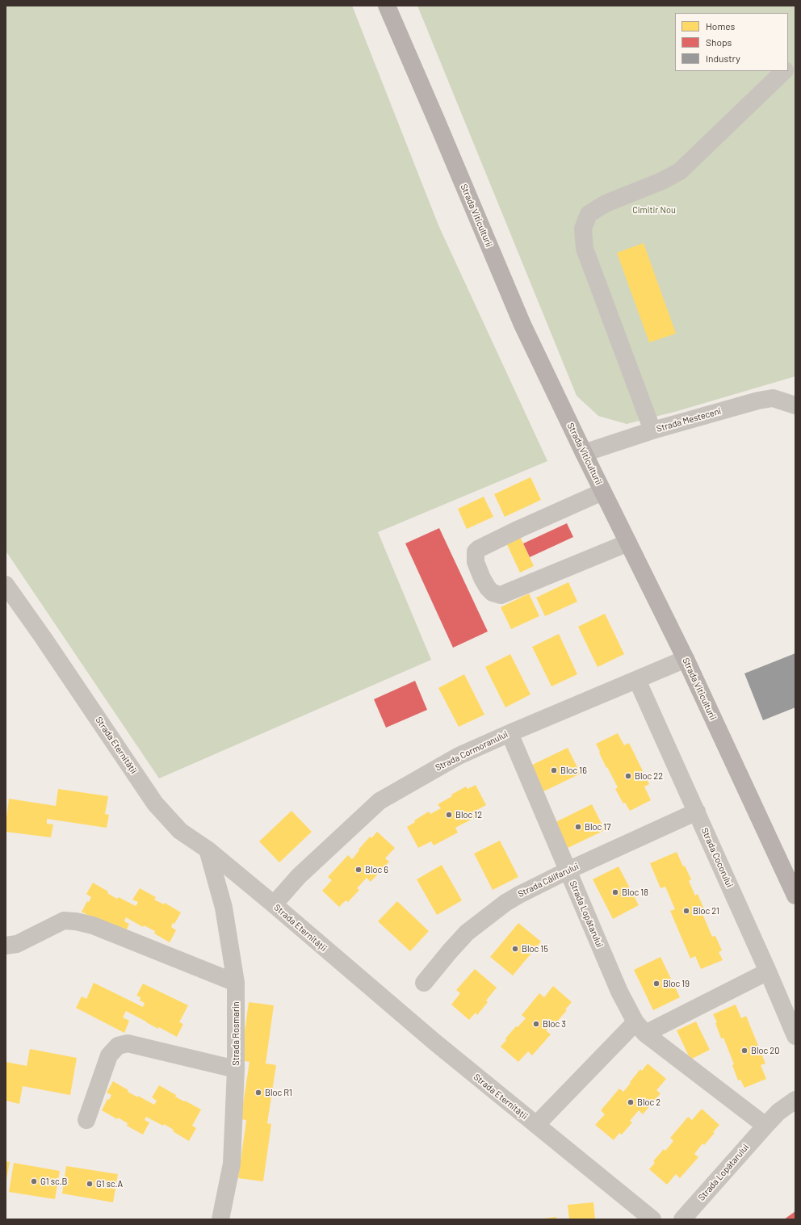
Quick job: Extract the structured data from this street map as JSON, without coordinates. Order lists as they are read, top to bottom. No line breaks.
{"streets":{"main road":["Strada Viticulturii"],"street":["Strada Mesteceni","Strada Eternității","Strada Cormoranului","Strada Cocorului","Strada Călifarului","Strada Lopătarului","Strada Rosmarin"]},"crossings":[["Strada Viticulturii","Strada Mesteceni"],["Strada Viticulturii","Strada Cormoranului"],["Strada Eternității","Strada Cormoranului"],["Strada Eternității","Strada Rosmarin"],["Strada Cormoranului","Strada Cocorului"],["Strada Cormoranului","Strada Lopătarului"],["Strada Cocorului","Strada Călifarului"],["Strada Călifarului","Strada Lopătarului"]],"parks":["Cimitir Nou"],"places":["Bloc 16","Bloc 22","Bloc 12","Bloc 17","Bloc 6","Bloc 18","Bloc 21","Bloc 15","Bloc 19","Bloc 3","Bloc 20","Bloc R1","Bloc 2","G1 sc.B","G1 sc.A"],"legend":["Homes","Shops","Industry"]}
